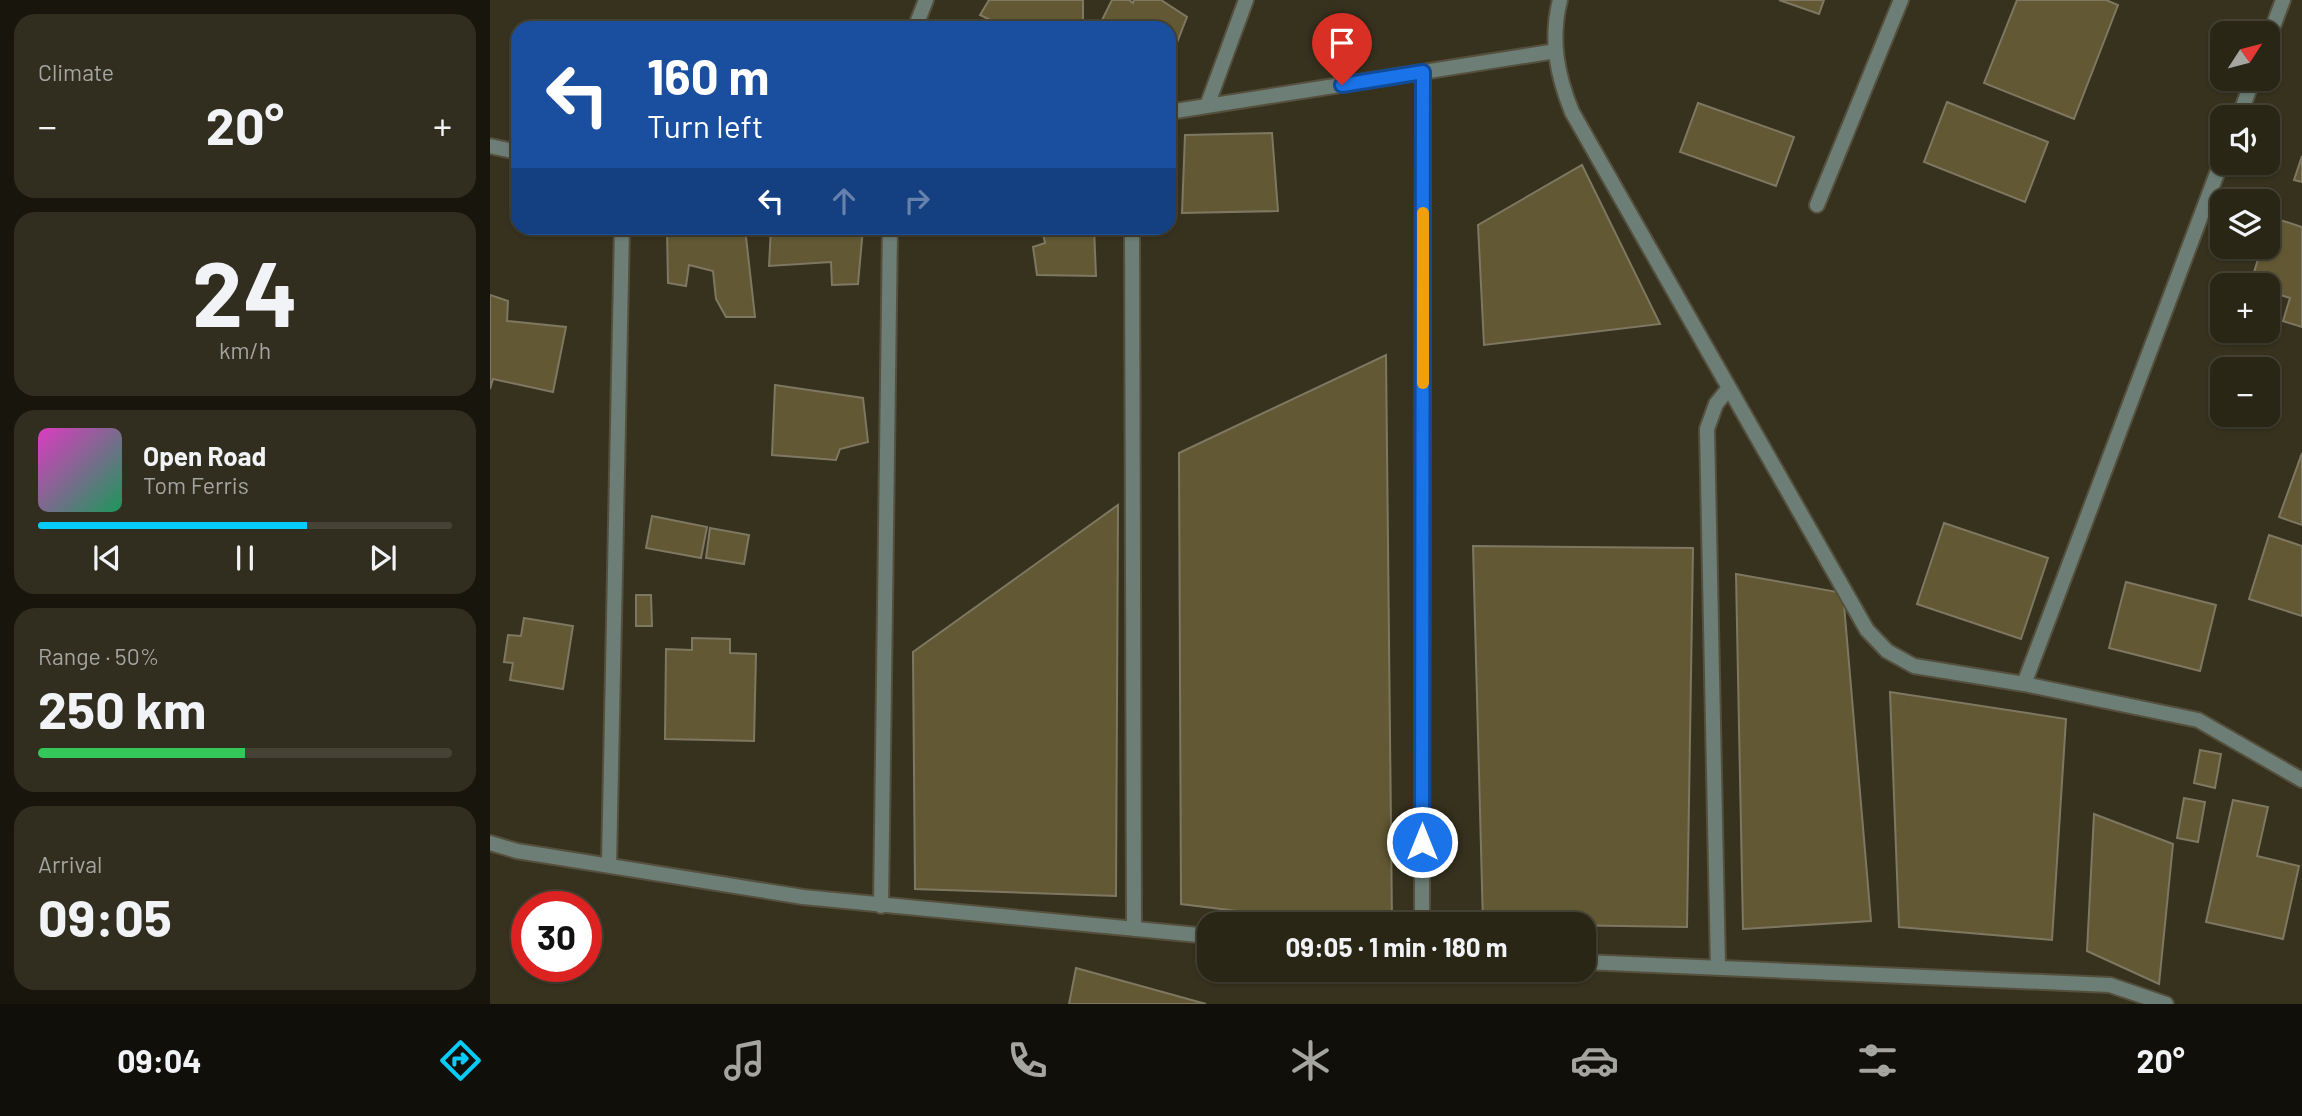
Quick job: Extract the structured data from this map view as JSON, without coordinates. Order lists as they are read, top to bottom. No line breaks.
{"north":"top right","page":{"tile":["Climate",["24","km/h"],["Range · 50%","250 km"],["Arrival","09:05"]],"map_buttons":["+","−"],"turn":["160 m","Turn left"],"heat":["−","20°","+"],"song":["Open Road","Tom Ferris"],"limit":"30","trip":"09:05 · 1 min · 180 m","tabs":["09:04","20°"]}}
